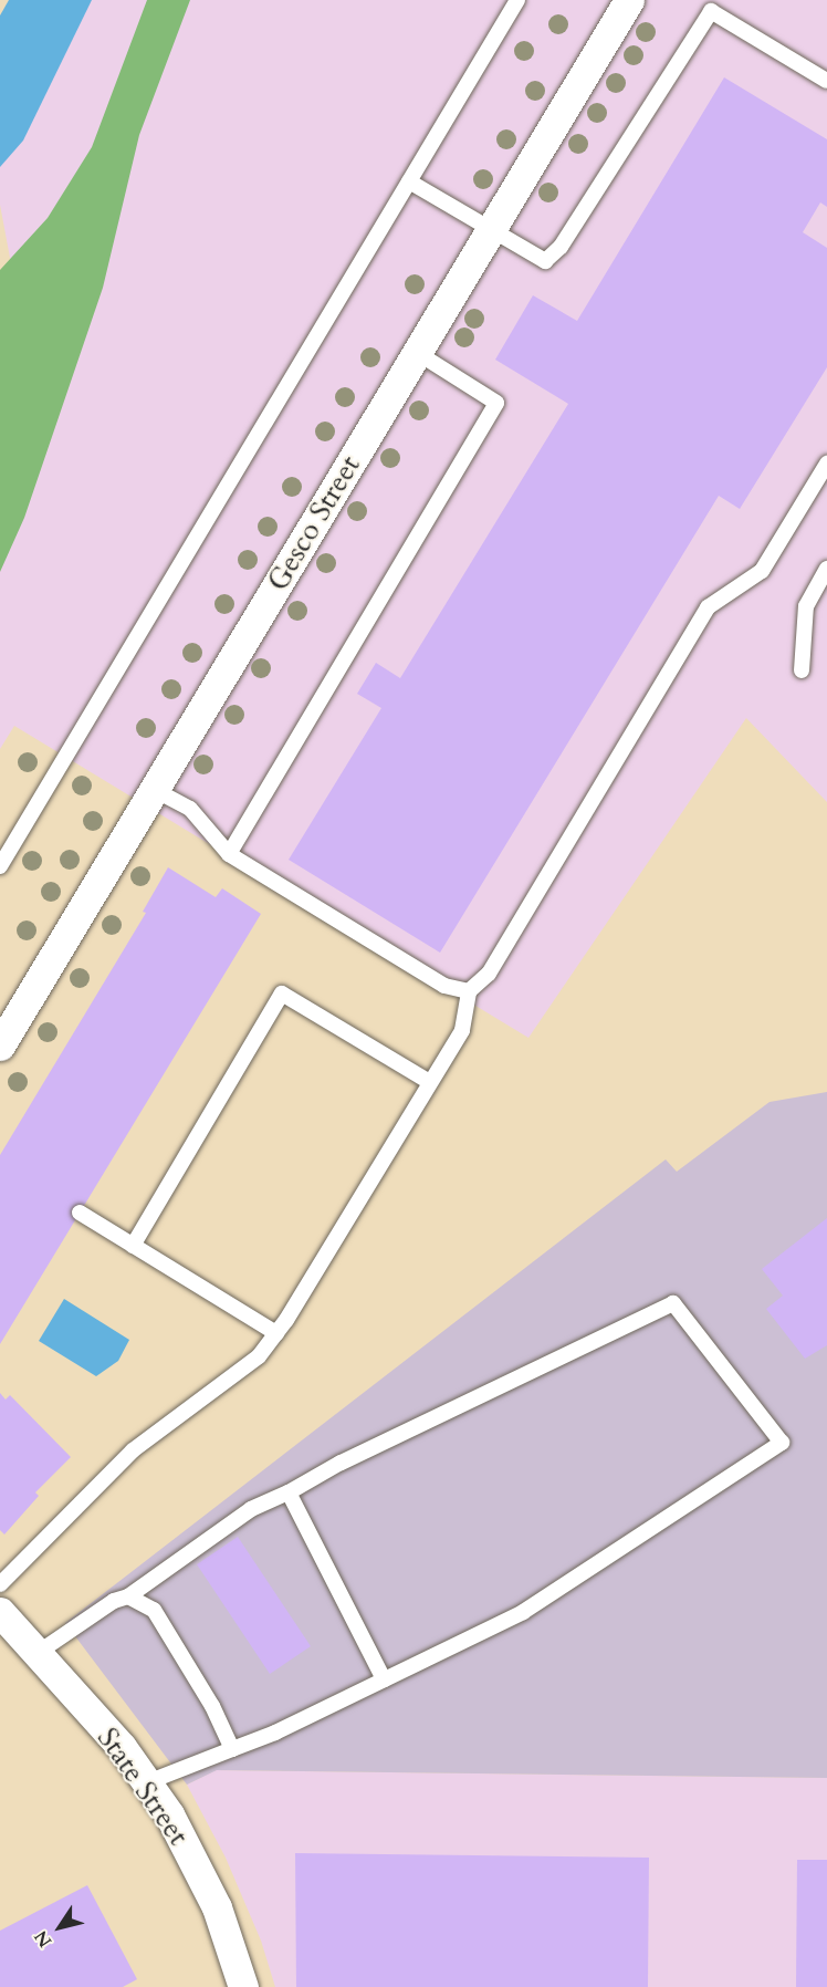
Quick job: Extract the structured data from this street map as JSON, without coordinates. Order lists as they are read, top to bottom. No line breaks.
{"streets":{"street":["Gesco Street","State Street"]},"north":"bottom left"}
